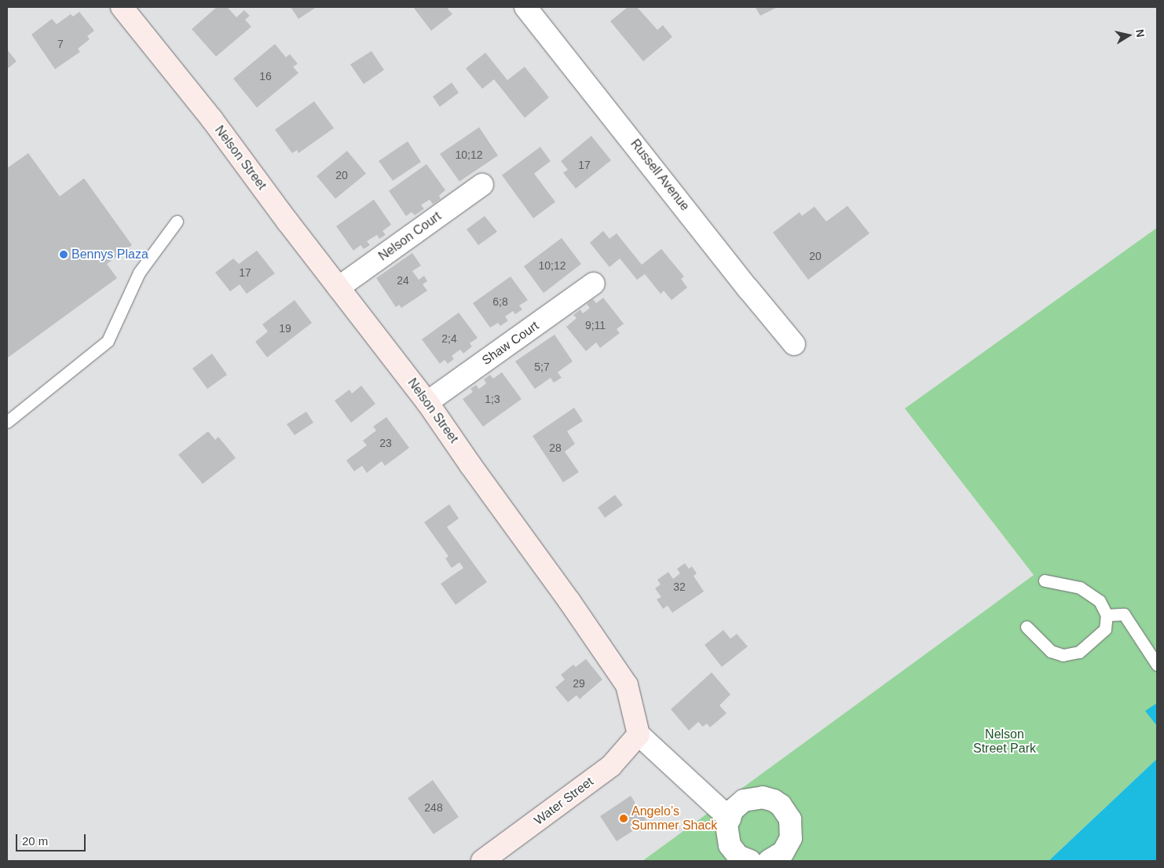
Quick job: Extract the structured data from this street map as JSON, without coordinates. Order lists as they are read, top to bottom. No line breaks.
{"streets":{"main road":["Nelson Street","Water Street"],"street":["Russell Avenue","Nelson Court","Shaw Court"]},"crossings":[["Nelson Street","Nelson Court"],["Nelson Street","Shaw Court"],["Nelson Street","Water Street"]],"parks":["Nelson Street Park"],"places":["Bennys Plaza","Angelo’s Summer Shack"],"house_numbers":["7","16","10;12","17","20","20","10;12","17","24","6;8","9;11","19","2;4","5;7","1;3","23","28","32","29","248"],"scale_bar":"20 m","north":"right"}
